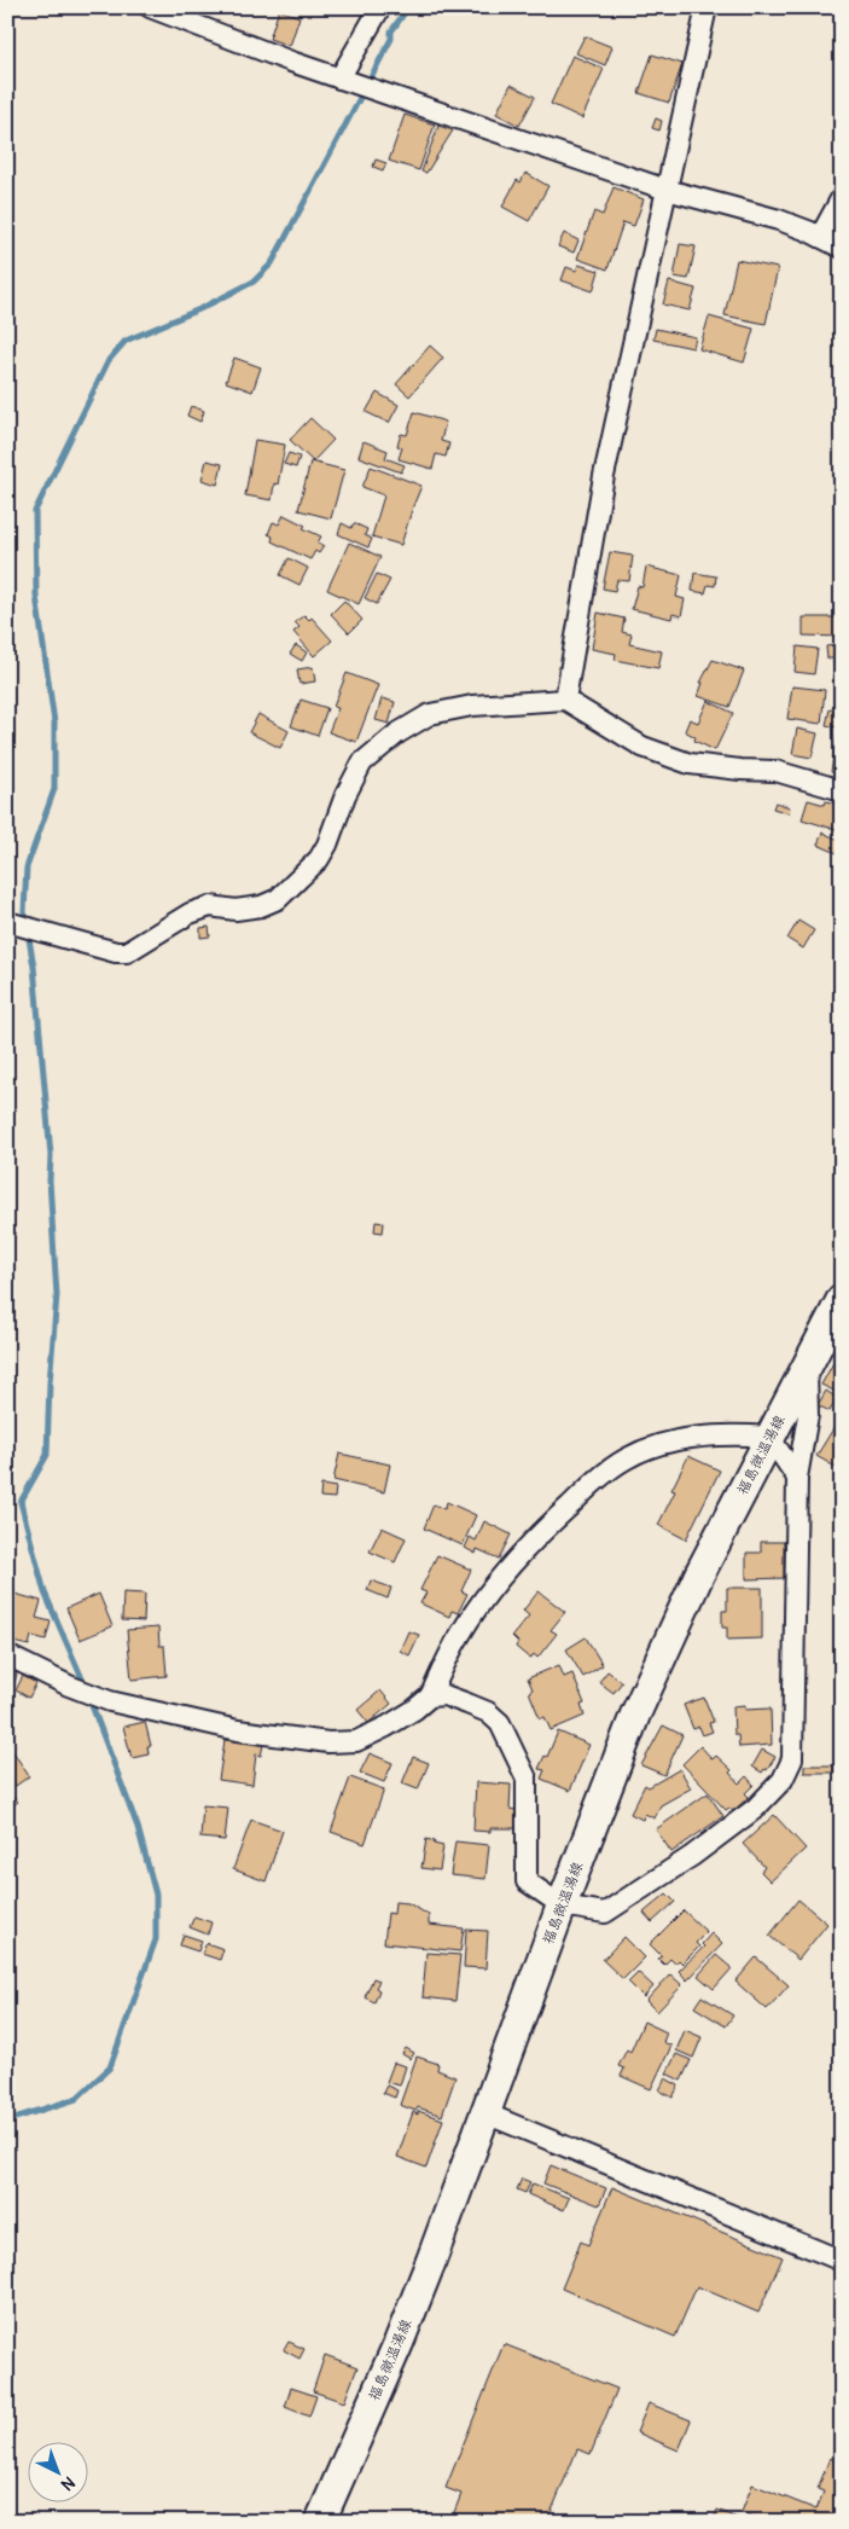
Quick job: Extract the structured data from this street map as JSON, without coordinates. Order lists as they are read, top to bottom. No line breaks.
{"streets":{"main road":["福島微温湯線"]},"north":"bottom right"}
